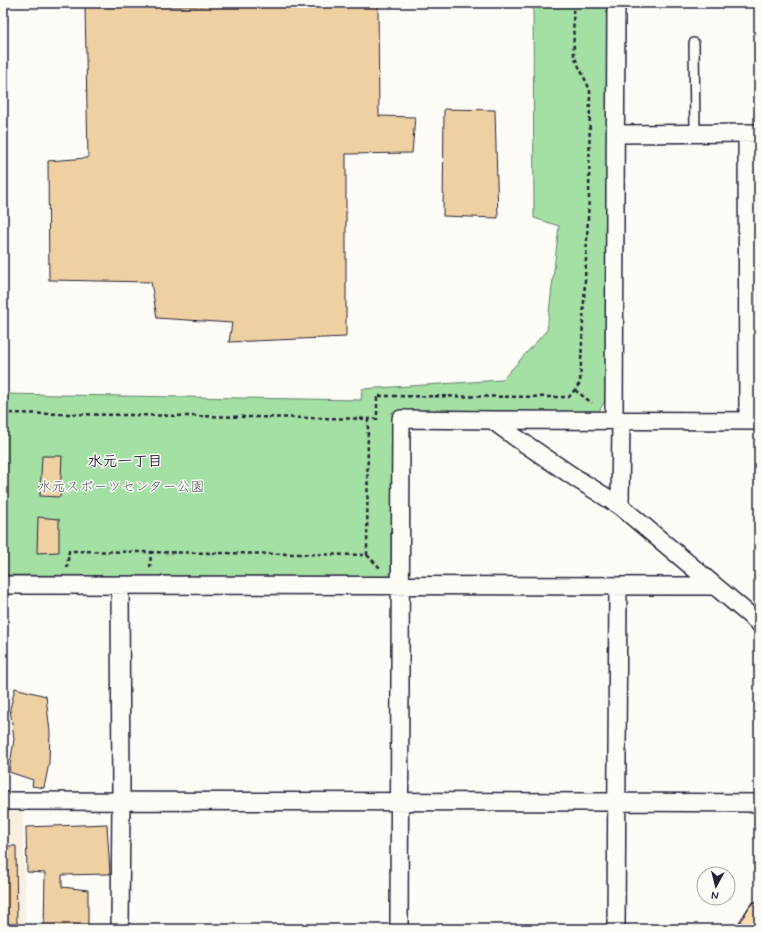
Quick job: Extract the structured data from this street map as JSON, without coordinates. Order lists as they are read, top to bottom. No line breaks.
{"districts":["水元一丁目"],"parks":["水元スポーツセンター公園"],"north":"bottom"}
